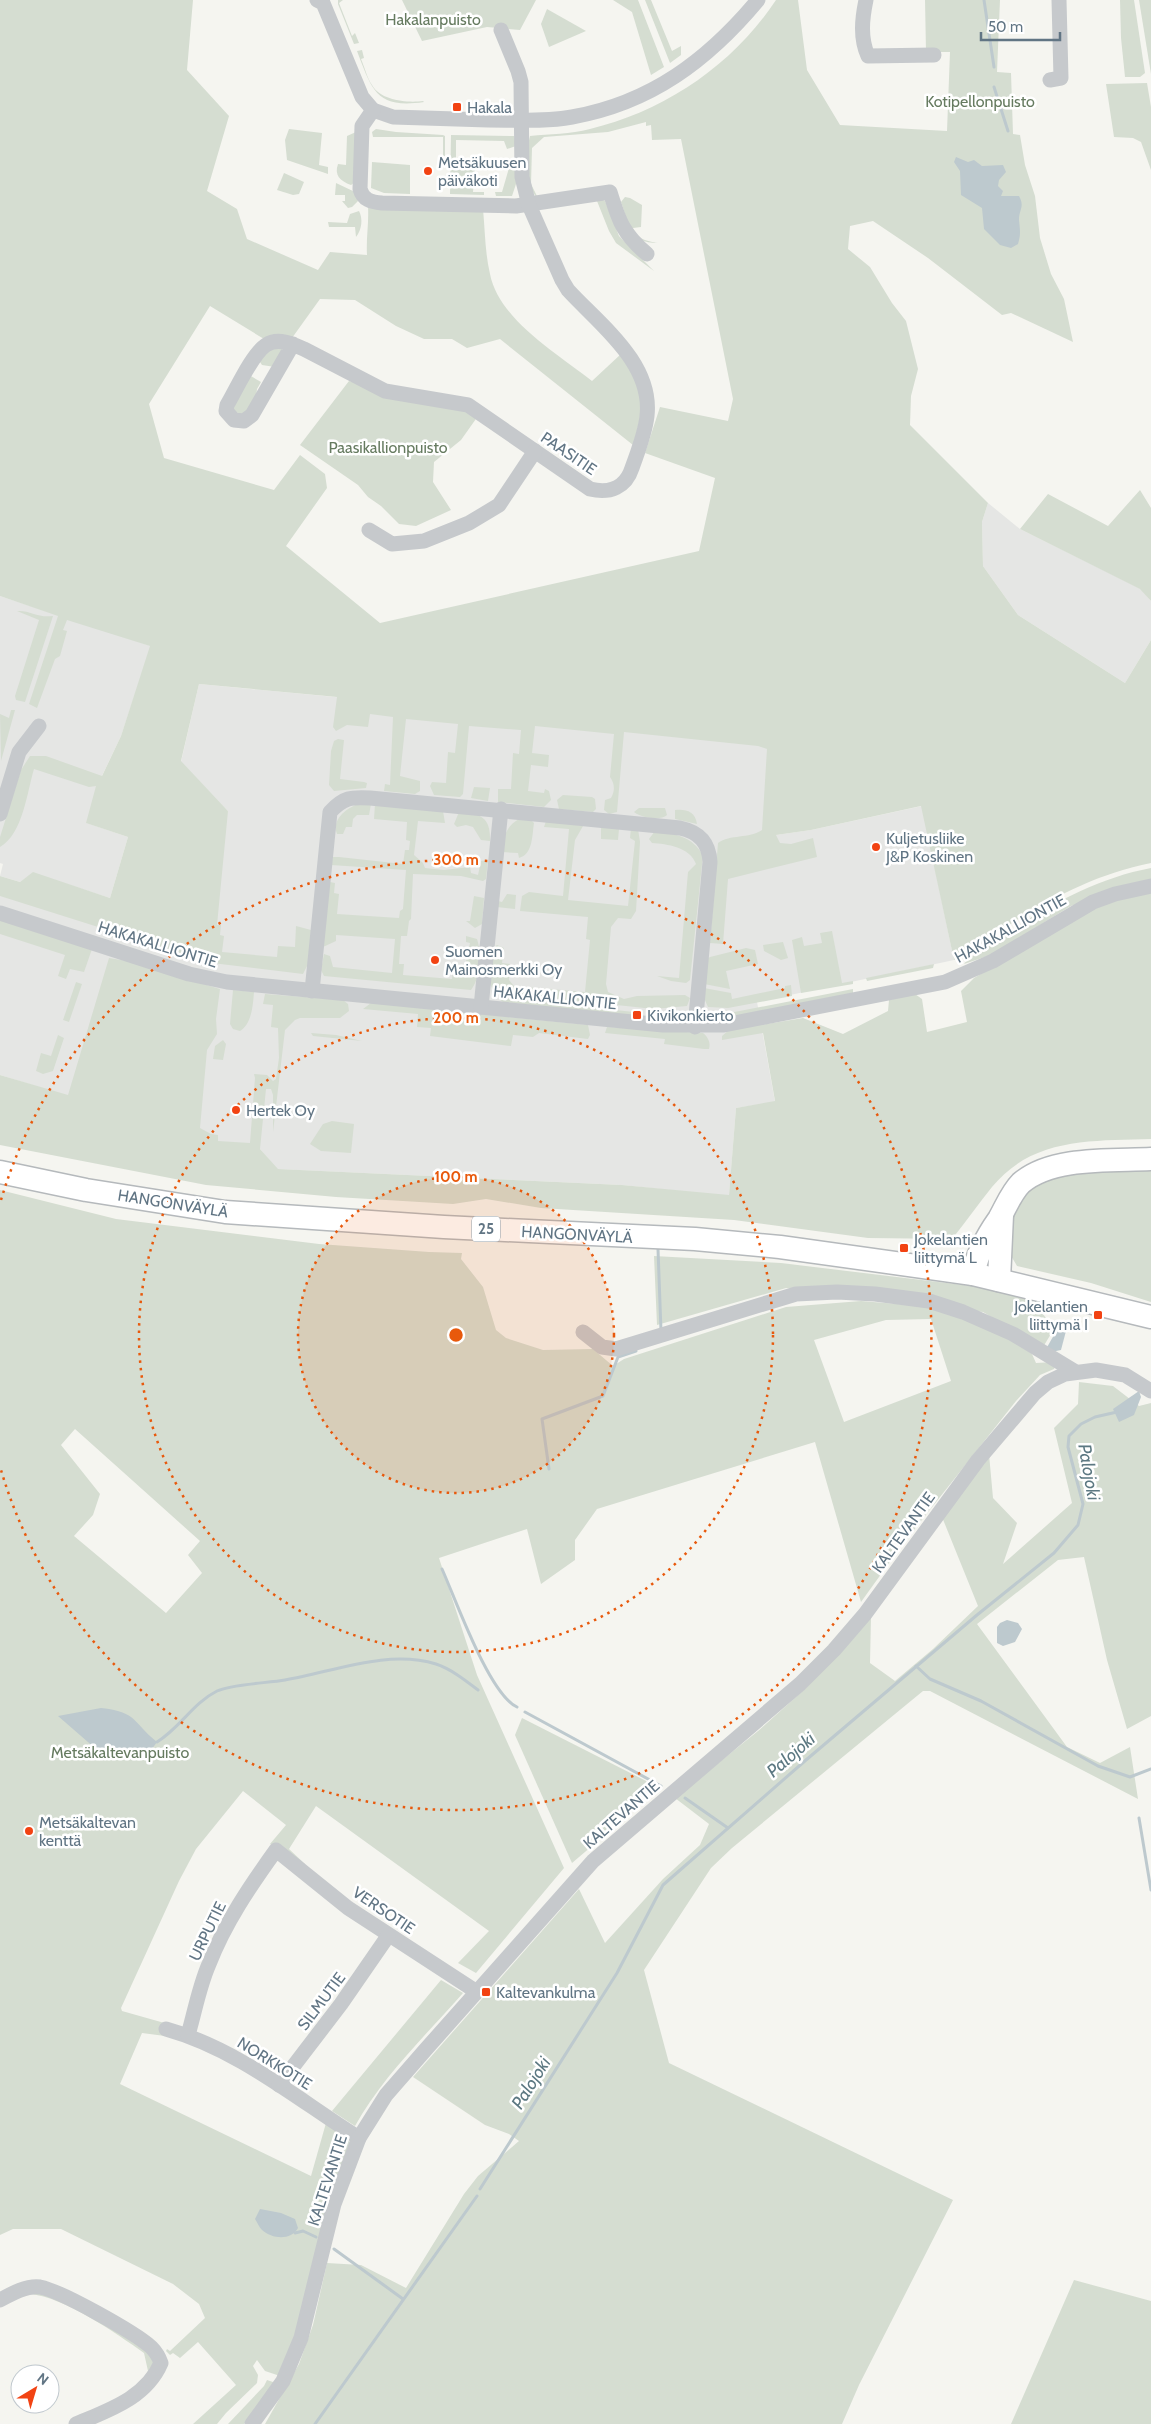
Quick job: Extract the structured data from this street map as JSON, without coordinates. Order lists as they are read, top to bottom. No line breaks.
{"streets":{"highway":["HANGONVÄYLÄ","25"],"street":["PAASITIE","HAKAKALLIONTIE","KALTEVANTIE","VERSOTIE","URPUTIE","SILMUTIE","NORKKOTIE"]},"crossings":[["KALTEVANTIE","VERSOTIE"],["KALTEVANTIE","NORKKOTIE"],["VERSOTIE","URPUTIE"],["VERSOTIE","SILMUTIE"],["URPUTIE","NORKKOTIE"],["SILMUTIE","NORKKOTIE"]],"water":["Palojoki"],"parks":["Hakalanpuisto","Kotipellonpuisto","Paasikallionpuisto","Metsäkaltevanpuisto"],"places":{"transit":["Hakala","Kivikonkierto","Jokelantien liittymä L","Jokelantien liittymä I","Kaltevankulma"],"other":["Metsäkuusen päiväkoti","Kuljetusliike J&P Koskinen","Suomen Mainosmerkki Oy","Hertek Oy","Metsäkaltevan kenttä"]},"scale_bar":"50 m","north":"top right","rings":["300 m","200 m","100 m"]}
